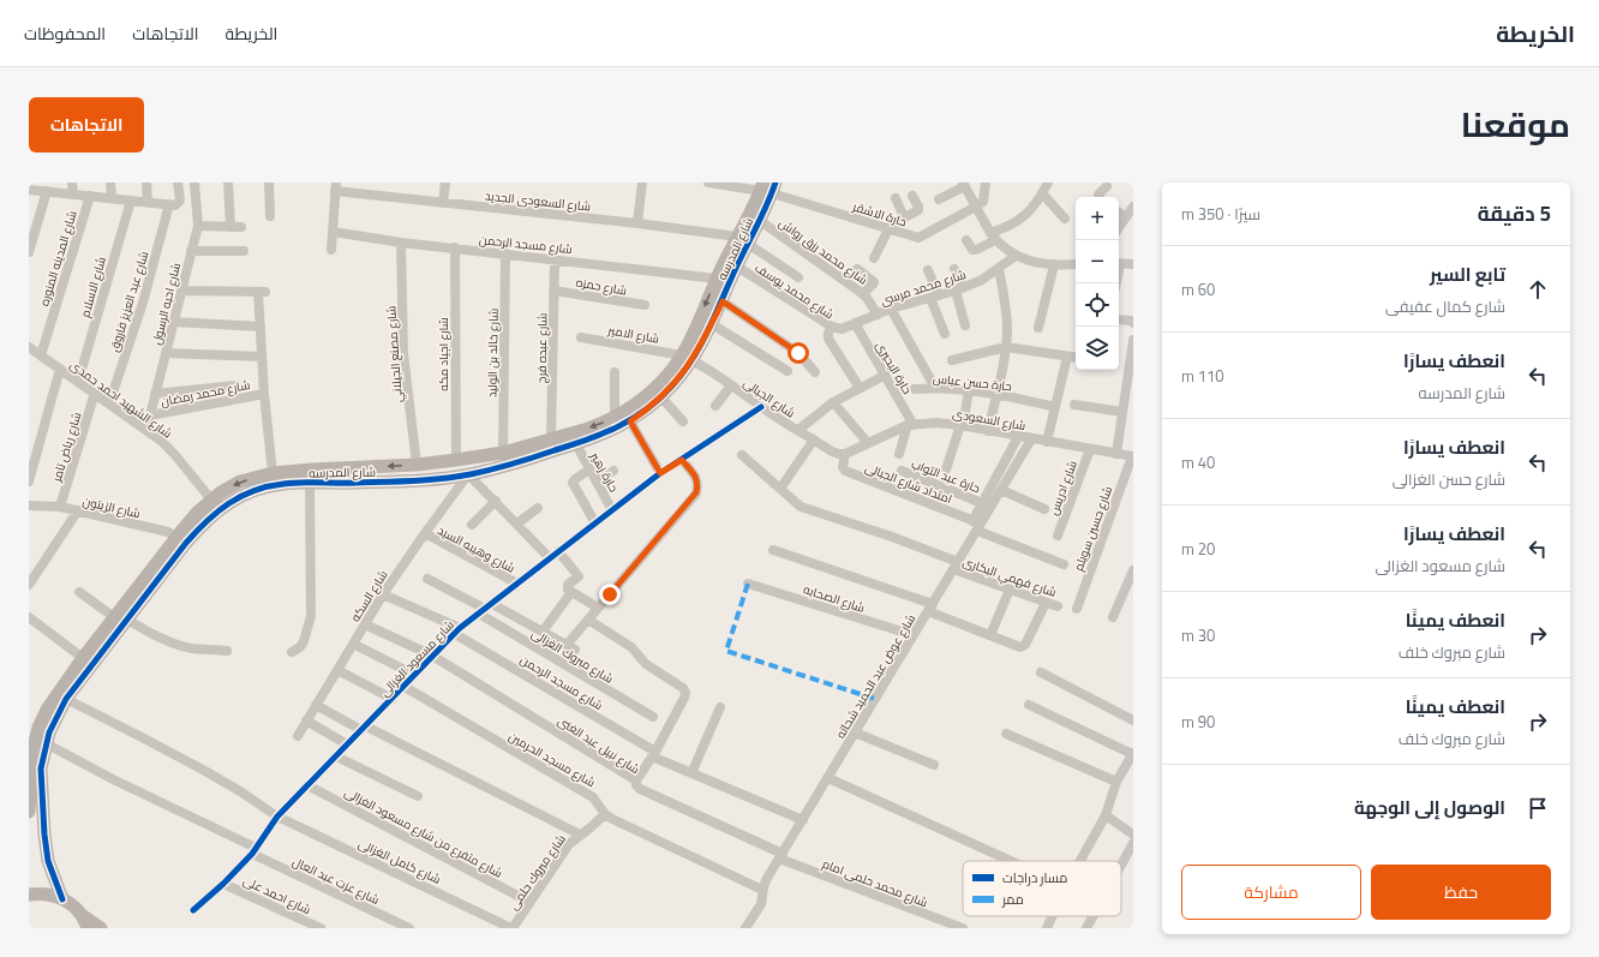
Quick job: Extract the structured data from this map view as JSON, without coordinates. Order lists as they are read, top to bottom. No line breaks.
{"streets":{"street":["شارع السعودى الجديد","حارة الاشقر","شارع مسجد الرحمن","شارع المدرسه","شارع محمد رزق رواش","شارع المدينه المنوره","شارع حمزه","شارع الاسلام","شارع محمد مرسى","شارع محمد يوسف","شارع عبد العزيز فاروق","شارع احبه الرسول","شارع الامير","شارع عبده فرج","شارع خالد بن الوليد","شارع مصنع الجيلاني","شارع اجياد مكه","حارة البحيرى","حارة حسن عباس","شارع محمد رمضان","شارع الجبالى","شارع الشهيد احمد حمدى","شارع السعودى","شارع رياض تامر","حارة زهير","حارة عبد التواب","امتداد شارع الجبالى","شارع ادريس","شارع الزيتون","شارع حسين سويلم","شارع وهيبه السيد","شارع فهمي البكارى","شارع السكه","شارع الصحابه","شارع مبروك الغزالى","شارع مسعود الغزالى","شارع عوض عبد الحميد شحاته","شارع نبيل عبد الغنى","شارع مسجد الحرمين","شارع متفرع من شارع مسعود الغزالى","شارع كامل الغزالى","شارع مبروك حلمى","شارع عزت عبد العال","شارع محمد حلمى امام","شارع احمد على"]},"crossings":[["شارع السعودى الجديد","شارع المدرسه"],["حارة الاشقر","شارع المدرسه"],["شارع مسجد الرحمن","شارع المدرسه"],["شارع مسجد الرحمن","شارع عبده فرج"],["شارع مسجد الرحمن","شارع خالد بن الوليد"],["شارع مسجد الرحمن","شارع مصنع الجيلاني"],["شارع مسجد الرحمن","شارع اجياد مكه"],["شارع مسجد الرحمن","شارع السكه"],["شارع مسجد الرحمن","شارع مسعود الغزالى"],["شارع مسجد الرحمن","شارع عوض عبد الحميد شحاته"],["شارع المدرسه","شارع محمد رزق رواش"],["شارع المدرسه","شارع محمد يوسف"],["شارع المدرسه","شارع الامير"],["شارع المدرسه","شارع عبده فرج"],["شارع المدرسه","شارع خالد بن الوليد"],["شارع المدرسه","شارع مصنع الجيلاني"],["شارع المدرسه","شارع اجياد مكه"],["شارع المدرسه","شارع الجبالى"],["شارع المدرسه","شارع الشهيد احمد حمدى"],["شارع المدرسه","حارة زهير"],["شارع المدرسه","شارع الزيتون"],["شارع المدرسه","شارع السكه"],["شارع المدرسه","شارع كامل الغزالى"],["شارع المدرسه","شارع عزت عبد العال"],["شارع محمد رزق رواش","شارع محمد مرسى"],["شارع المدينه المنوره","شارع الشهيد احمد حمدى"],["شارع حمزه","شارع عبده فرج"],["شارع الاسلام","شارع الشهيد احمد حمدى"],["شارع محمد مرسى","شارع محمد يوسف"],["شارع محمد مرسى","حارة البحيرى"],["شارع عبد العزيز فاروق","شارع الشهيد احمد حمدى"],["شارع احبه الرسول","شارع محمد رمضان"],["شارع احبه الرسول","شارع الشهيد احمد حمدى"],["شارع الامير","شارع الجبالى"],["حارة البحيرى","شارع السعودى"],["شارع الجبالى","شارع السعودى"],["شارع الجبالى","امتداد شارع الجبالى"],["شارع الجبالى","شارع مسعود الغزالى"],["شارع الشهيد احمد حمدى","شارع رياض تامر"],["شارع السعودى","امتداد شارع الجبالى"],["شارع السعودى","شارع ادريس"],["شارع السعودى","شارع حسين سويلم"],["شارع السعودى","شارع عوض عبد الحميد شحاته"],["شارع رياض تامر","شارع الزيتون"],["حارة زهير","شارع مسعود الغزالى"],["امتداد شارع الجبالى","شارع عوض عبد الحميد شحاته"],["شارع وهيبه السيد","شارع السكه"],["شارع وهيبه السيد","شارع مسعود الغزالى"],["شارع فهمي البكارى","شارع عوض عبد الحميد شحاته"],["شارع السكه","شارع نبيل عبد الغنى"],["شارع الصحابه","شارع عوض عبد الحميد شحاته"],["شارع مبروك الغزالى","شارع مسعود الغزالى"],["شارع مسعود الغزالى","شارع نبيل عبد الغنى"],["شارع مسعود الغزالى","شارع مسجد الحرمين"],["شارع مسعود الغزالى","شارع متفرع من شارع مسعود الغزالى"],["شارع مسعود الغزالى","شارع كامل الغزالى"],["شارع مسعود الغزالى","شارع عزت عبد العال"],["شارع مسعود الغزالى","شارع احمد على"],["شارع عوض عبد الحميد شحاته","شارع نبيل عبد الغنى"],["شارع عوض عبد الحميد شحاته","شارع مسجد الحرمين"],["شارع عوض عبد الحميد شحاته","شارع محمد حلمى امام"],["شارع نبيل عبد الغنى","شارع محمد حلمى امام"],["شارع مسجد الحرمين","شارع مبروك حلمى"],["شارع متفرع من شارع مسعود الغزالى","شارع مبروك حلمى"],["شارع كامل الغزالى","شارع مبروك حلمى"]],"legend":["مسار دراجات","ممر"],"page":{"header":"الخريطة","nav":["الخريطة","الاتجاهات","المحفوظات"],"title":"موقعنا","buttons":["الاتجاهات",["حفظ","مشاركة"]],"heading":["5 دقيقة","سيرًا · 350 m"],"map_buttons":["+","−"],"list":[["تابع السير","شارع كمال عفيفى","60 m"],["انعطف يسارًا","شارع المدرسه","110 m"],["انعطف يسارًا","شارع حسن الغزالى","40 m"],["انعطف يسارًا","شارع مسعود الغزالى","20 m"],["انعطف يمينًا","شارع مبروك خلف","30 m"],["انعطف يمينًا","شارع مبروك خلف","90 m"],"الوصول إلى الوجهة"]}}
